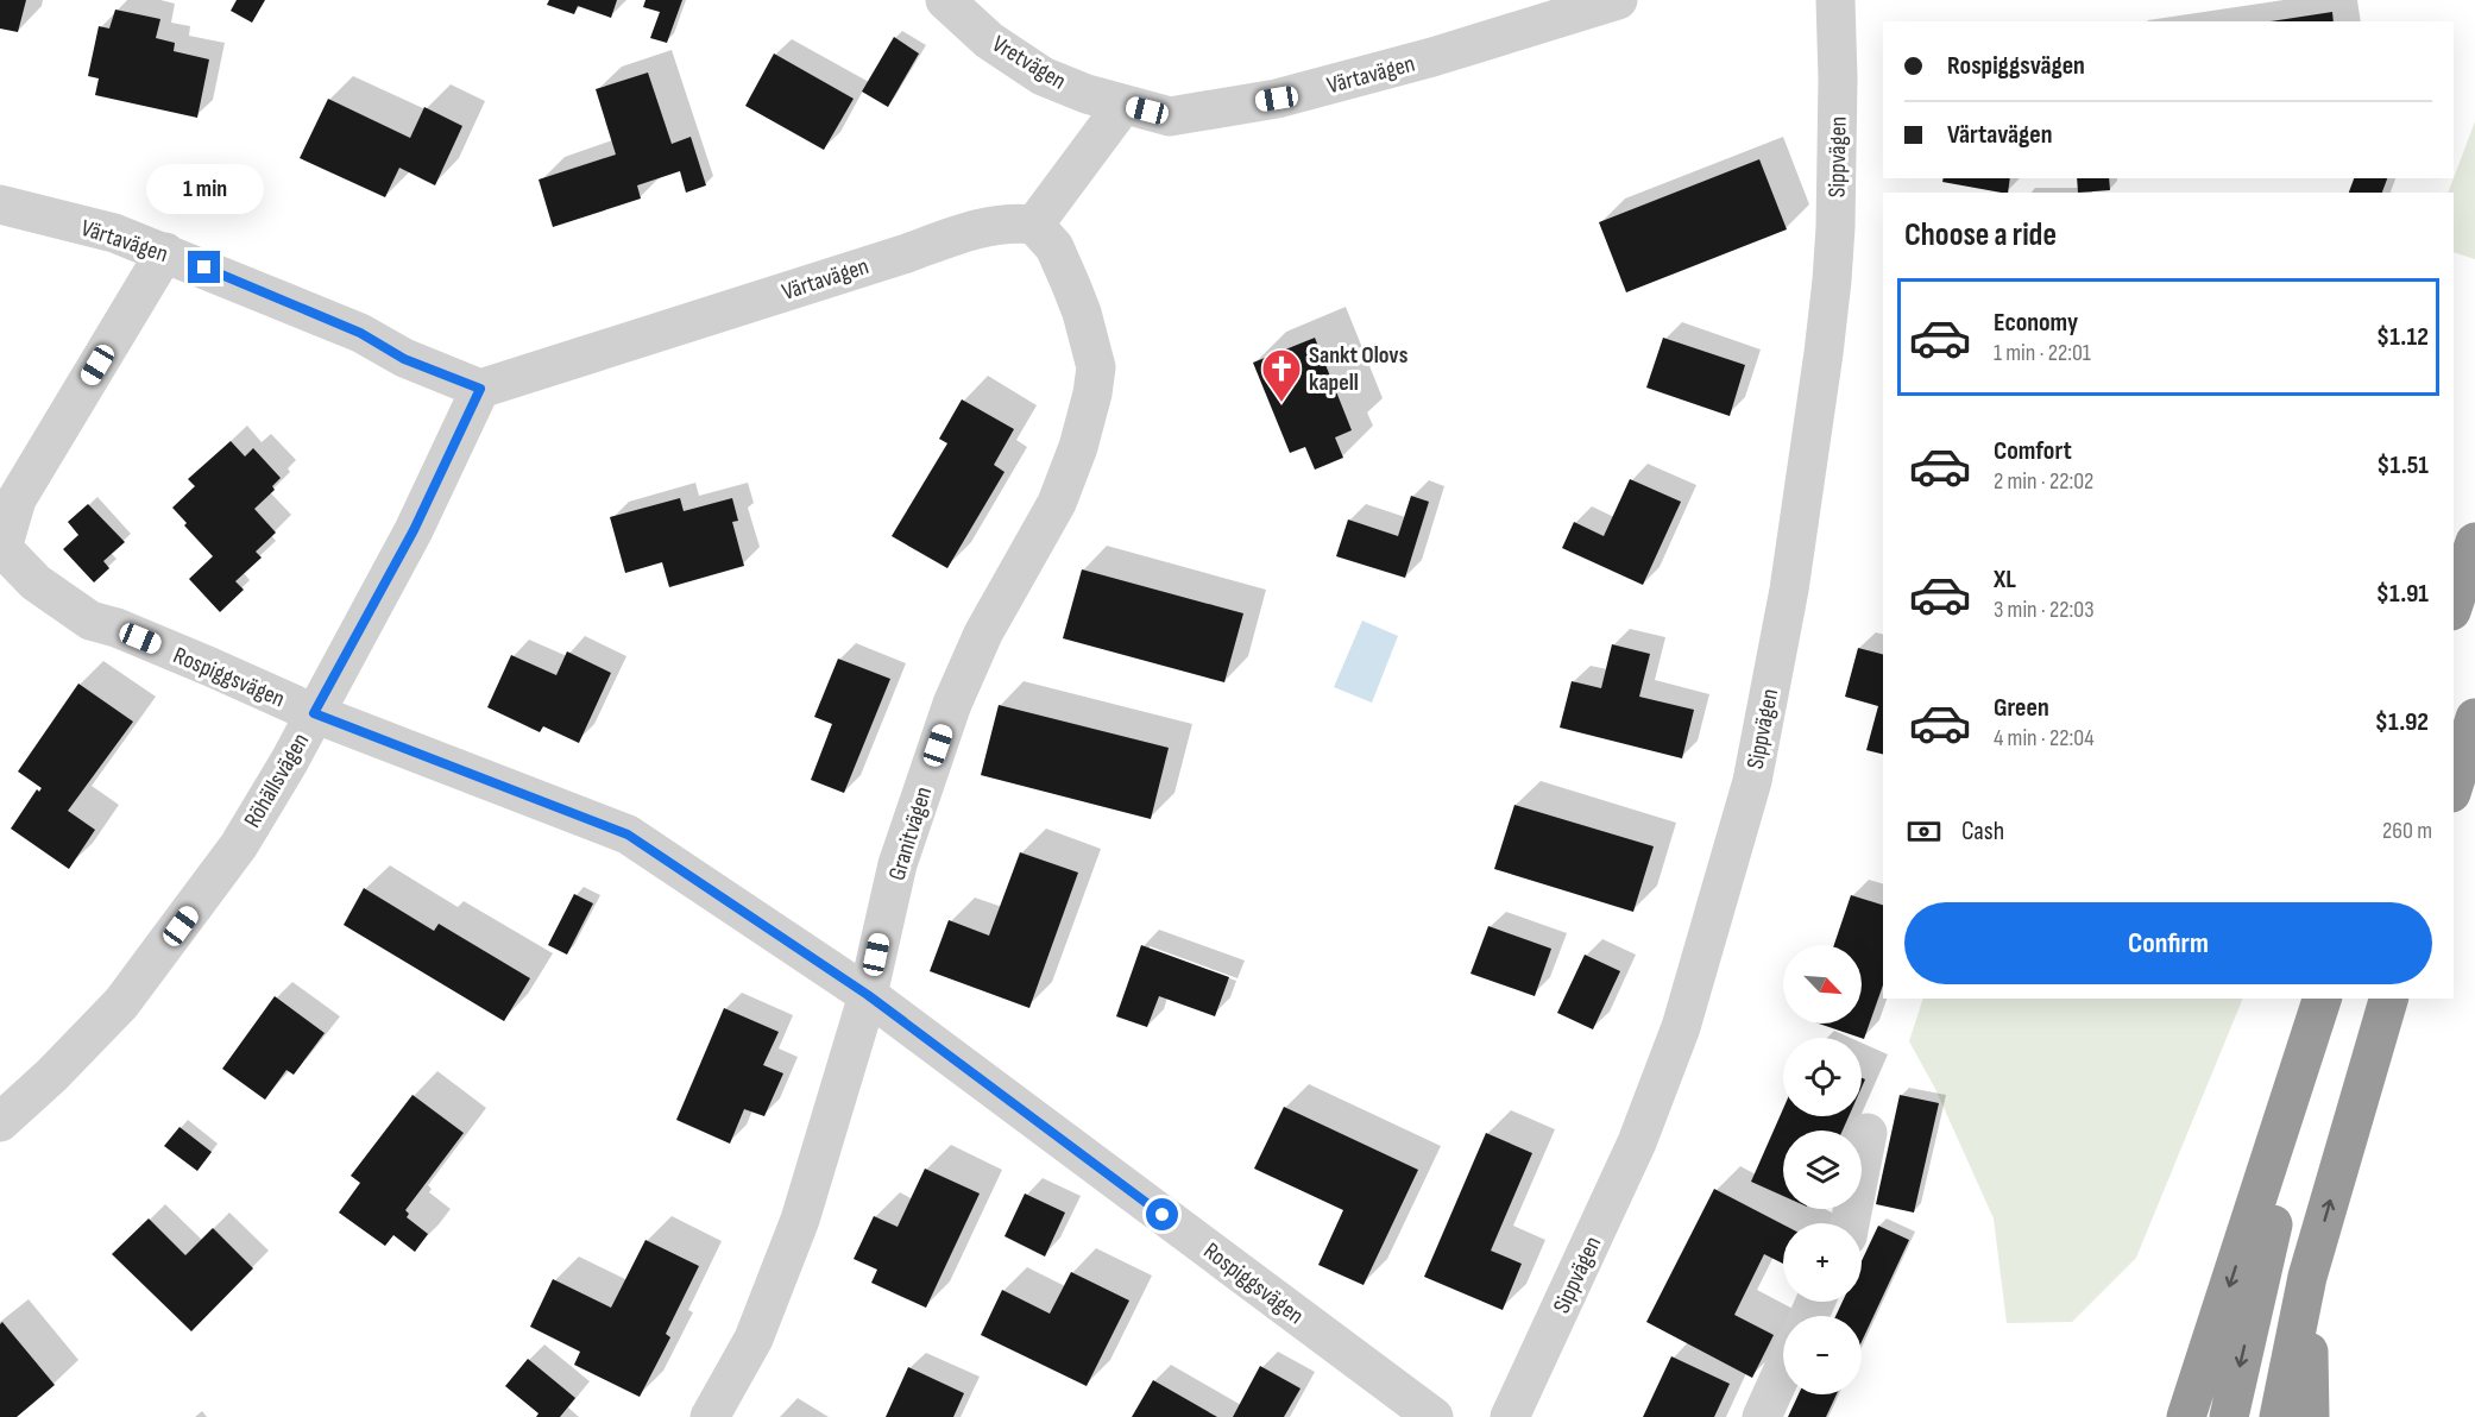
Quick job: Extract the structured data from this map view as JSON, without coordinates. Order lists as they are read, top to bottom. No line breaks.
{"streets":{"street":["Vretvägen","Värtavägen","Sippvägen","Rospiggsvägen","Röhällsvägen","Granitvägen"]},"crossings":[["Vretvägen","Värtavägen"],["Värtavägen","Röhällsvägen"],["Värtavägen","Granitvägen"],["Rospiggsvägen","Röhällsvägen"],["Rospiggsvägen","Granitvägen"]],"places":{"church":["Sankt Olovs kapell"]},"north":"bottom right","page":{"banner":["Rospiggsvägen","Värtavägen"],"bubble":"1 min","heading":"Choose a ride","list":[{"name":"Economy","note":"1 min · 22:01","value":"$1.12"},{"name":"Comfort","note":"2 min · 22:02","value":"$1.51"},{"name":"XL","note":"3 min · 22:03","value":"$1.91"},{"name":"Green","note":"4 min · 22:04","value":"$1.92"}],"pay":["Cash","260 m"],"buttons":"Confirm","map_buttons":["+","−"]}}
